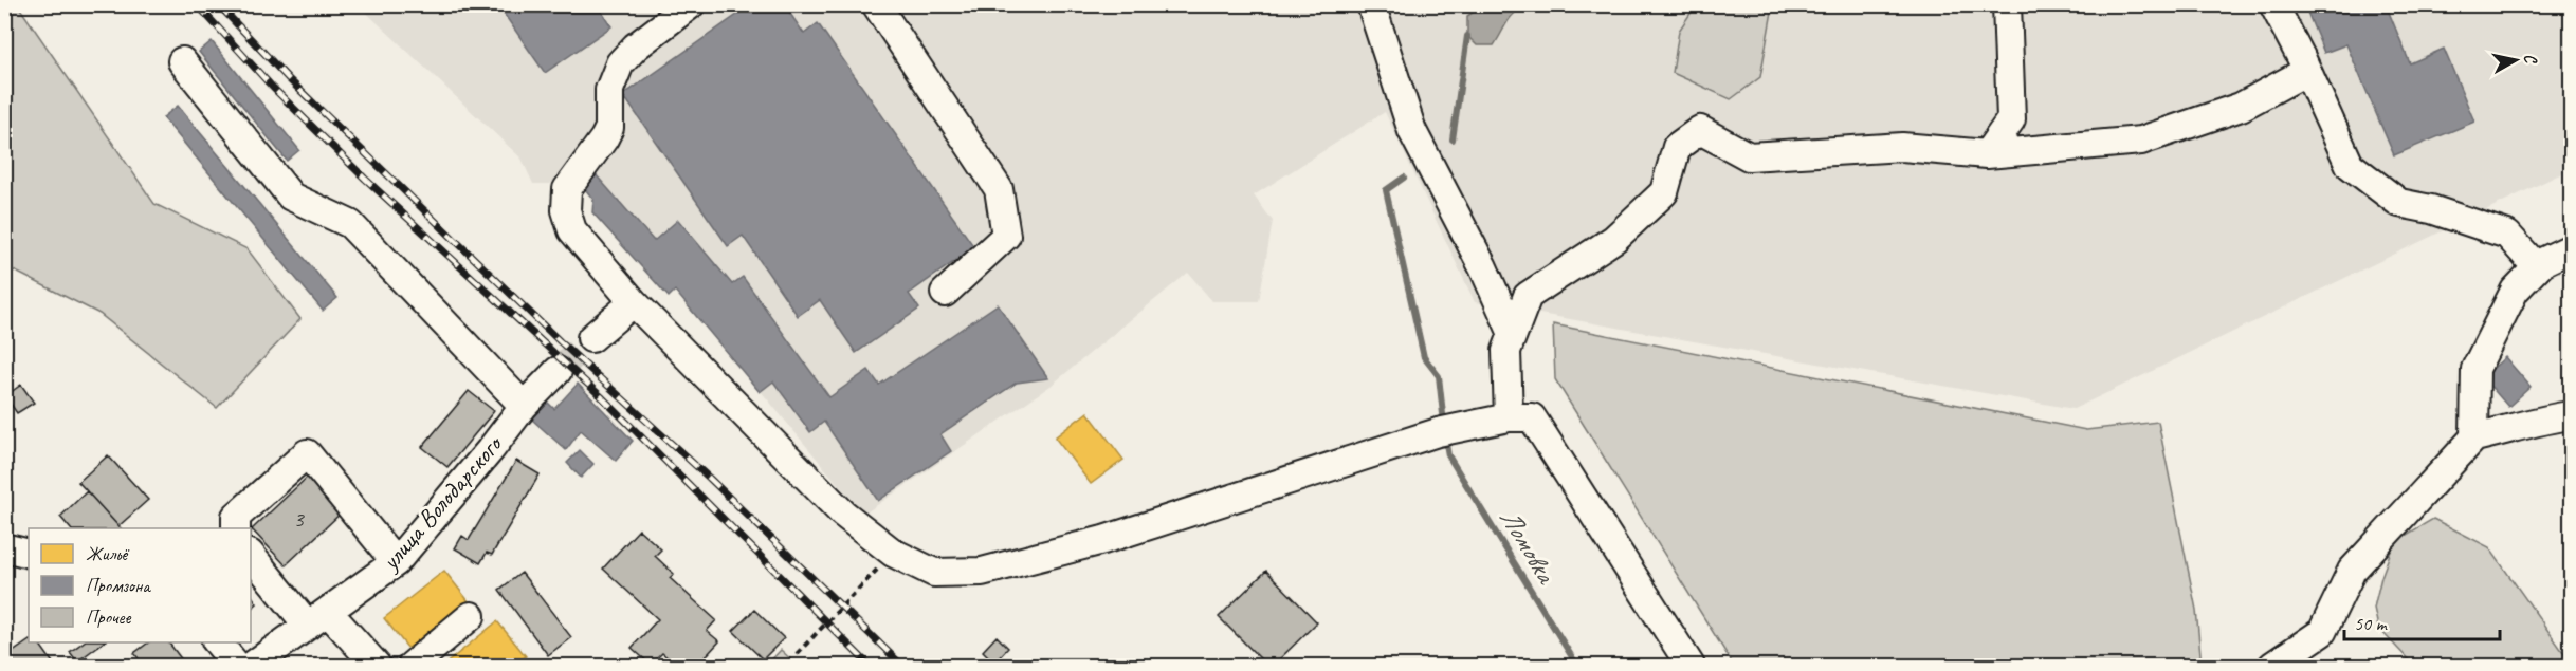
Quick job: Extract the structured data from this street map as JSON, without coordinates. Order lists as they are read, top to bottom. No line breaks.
{"streets":{"street":["улица Володарского"]},"water":["Ломовка"],"house_numbers":["3"],"legend":["Жильё","Промзона","Прочее"],"scale_bar":"50 m","north":"right"}
